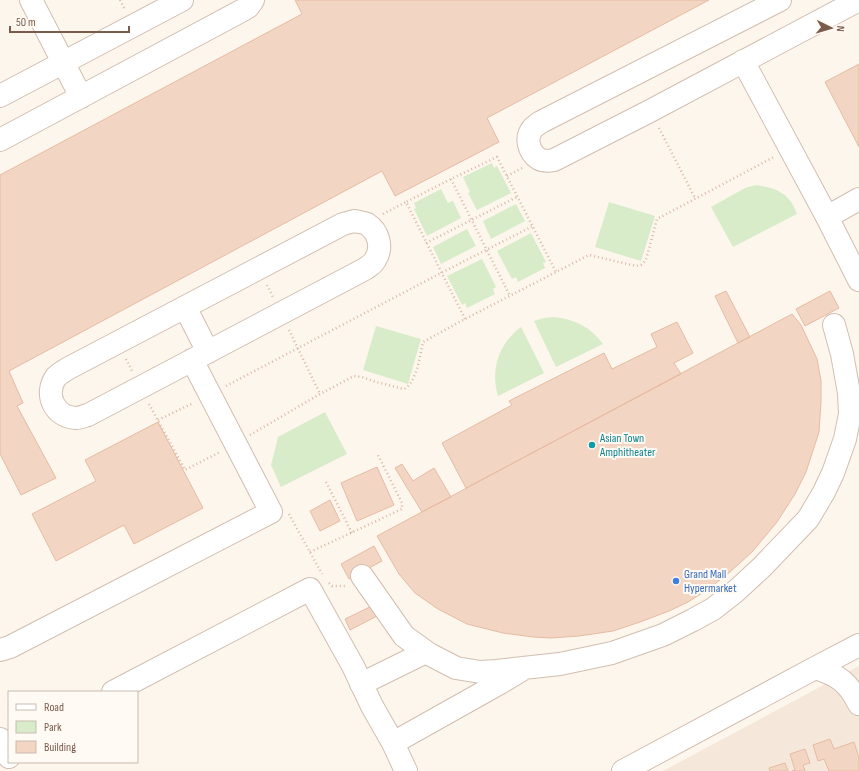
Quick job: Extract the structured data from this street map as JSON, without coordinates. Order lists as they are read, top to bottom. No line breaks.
{"places":["Asian Town Amphitheater","Grand Mall Hypermarket"],"legend":["Road","Park","Building"],"scale_bar":"50 m","north":"right"}
